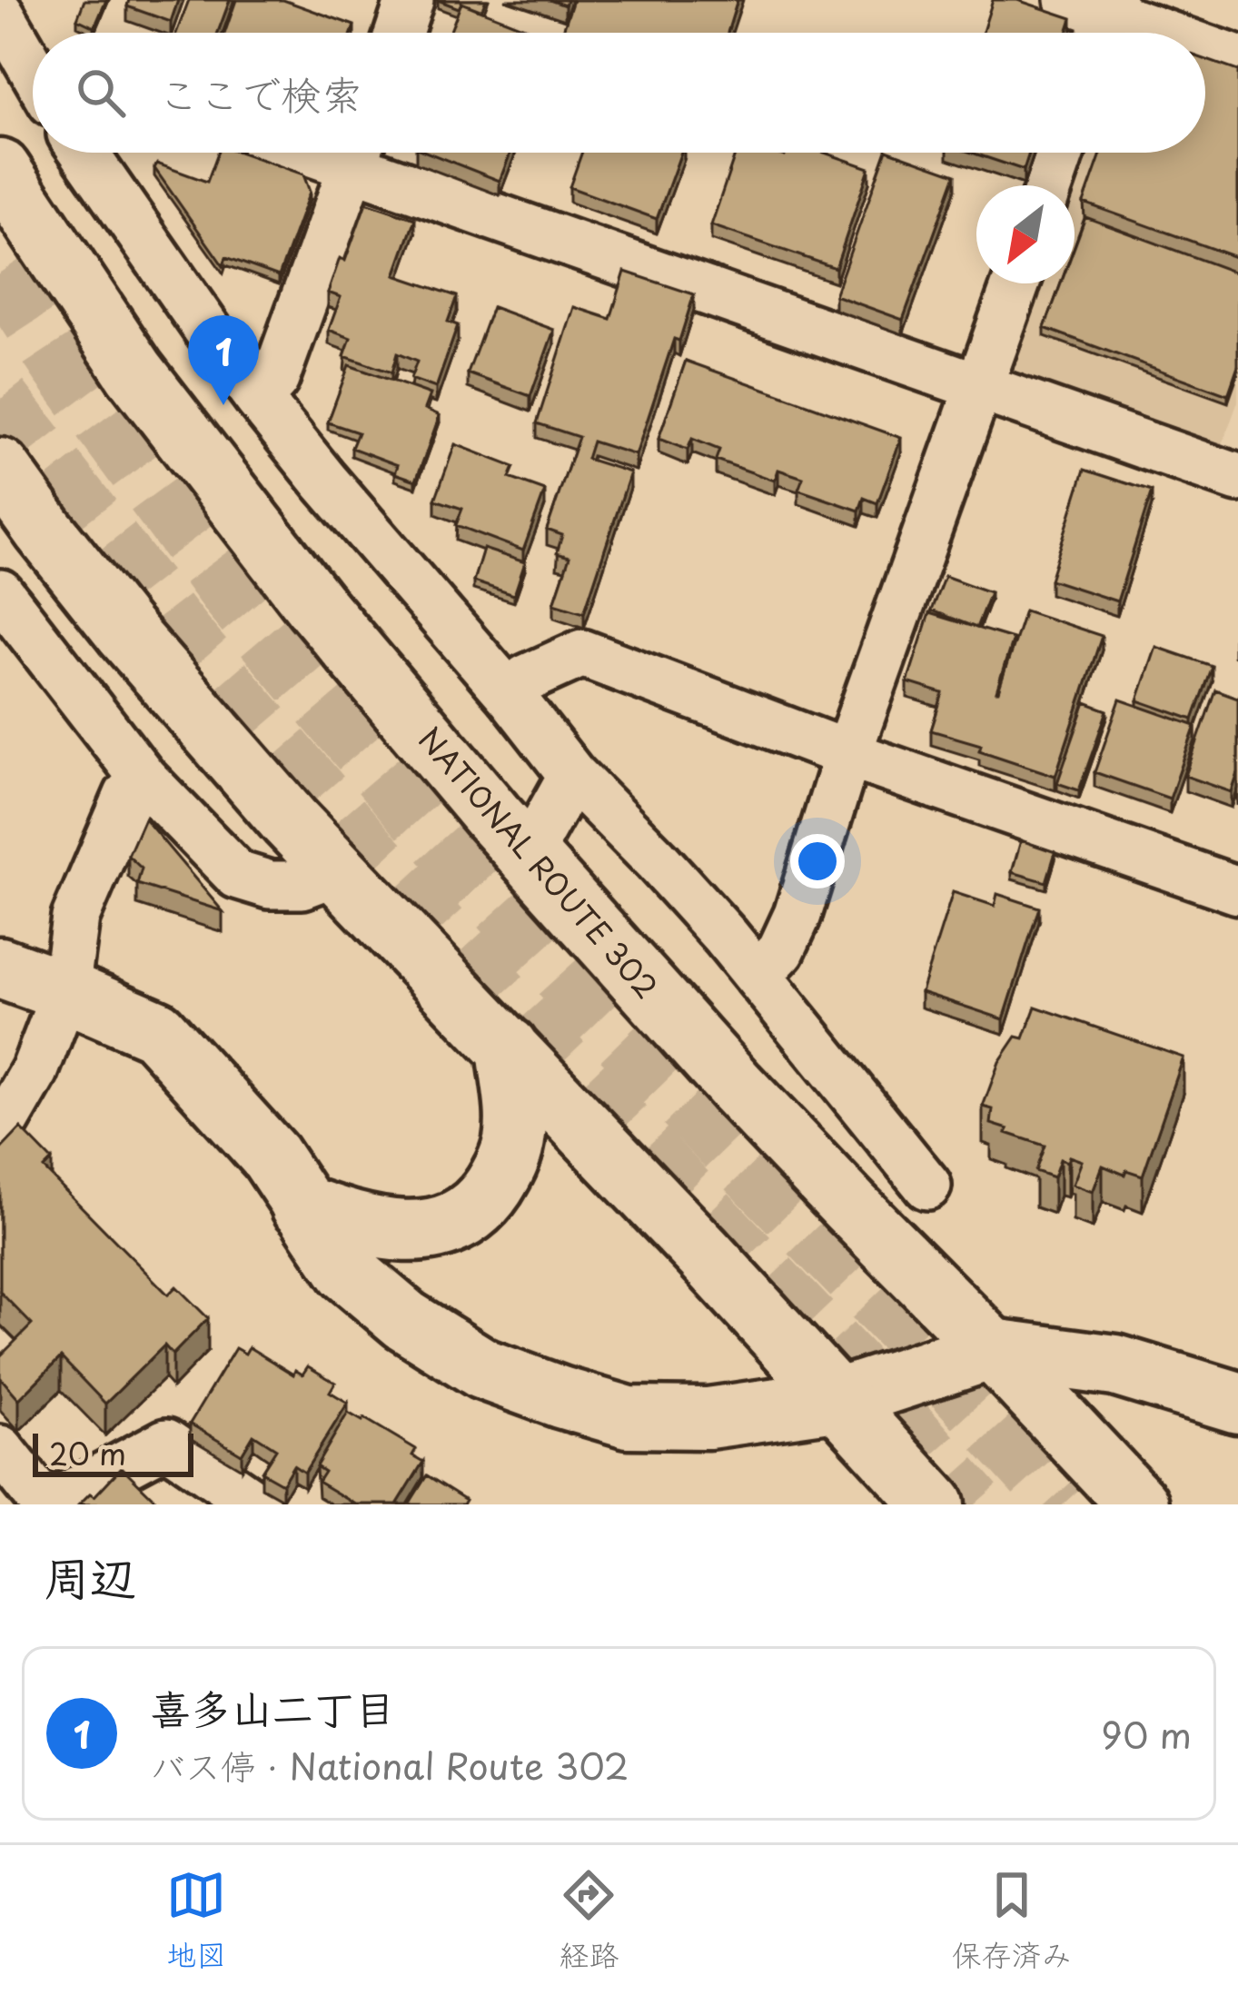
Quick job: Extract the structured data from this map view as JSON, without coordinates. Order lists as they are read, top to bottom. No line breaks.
{"streets":{"main road":["NATIONAL ROUTE 302"]},"scale_bar":"20 m","north":"bottom left","page":{"search":"ここで検索","pins":"1","scale":"20 m","heading":"周辺","list":[{"mark":"1","name":"喜多山二丁目","note":"バス停 · National Route 302","value":"90 m"}],"nav":["地図","経路","保存済み"]}}
